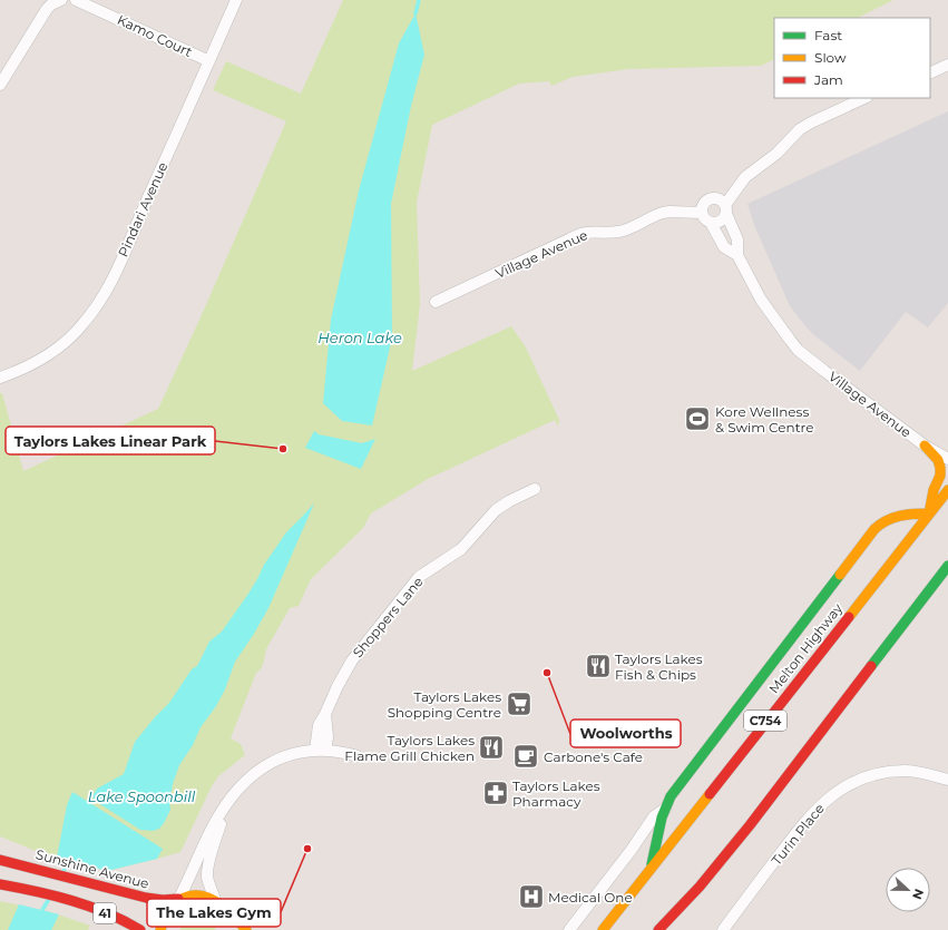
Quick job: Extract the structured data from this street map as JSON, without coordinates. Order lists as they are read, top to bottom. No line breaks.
{"streets":{"main road":["Village Avenue","Melton Highway","C754","Sunshine Avenue","41"],"street":["Kamo Court","Pindari Avenue","Shoppers Lane","Turin Place"]},"crossings":[["Kamo Court","Pindari Avenue"],["Village Avenue","Melton Highway"],["Sunshine Avenue","41"]],"water":["Heron Lake","Lake Spoonbill"],"places":{"sports":["Kore Wellness & Swim Centre"],"other":["Taylors Lakes Linear Park","Woolworths","The Lakes Gym"],"restaurant":["Taylors Lakes Fish & Chips","Taylors Lakes Flame Grill Chicken"],"supermarket":["Taylors Lakes Shopping Centre"],"cafe":["Carbone's Cafe"],"pharmacy":["Taylors Lakes Pharmacy"],"hospital":["Medical One"]},"legend":["Fast","Slow","Jam"],"north":"right"}
